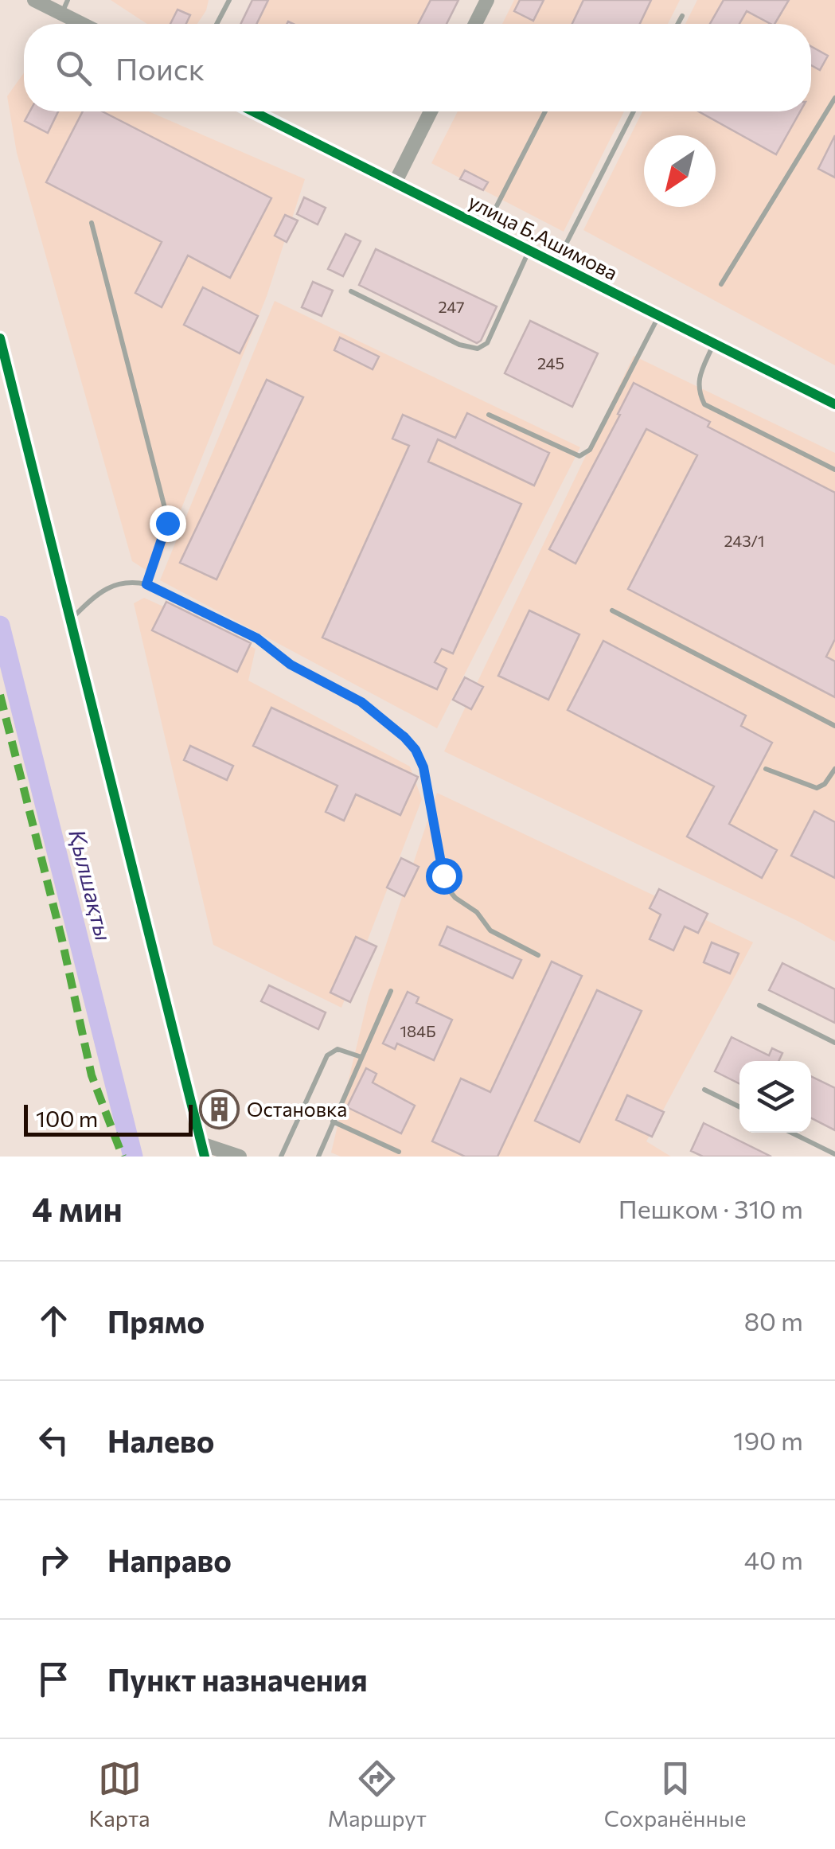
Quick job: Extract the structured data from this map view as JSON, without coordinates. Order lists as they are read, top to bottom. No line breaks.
{"streets":{"street":["улица Б.Ашимова"]},"water":["Қылшақты"],"places":{"building":["Остановка"]},"house_numbers":["247","245","243/1","184Б"],"scale_bar":"100 m","north":"bottom left","page":{"search":"Поиск","scale":"100 m","heading":["4 мин","Пешком · 310 m"],"list":[["Прямо","80 m"],["Налево","190 m"],["Направо","40 m"],"Пункт назначения"],"nav":["Карта","Маршрут","Сохранённые"]}}
